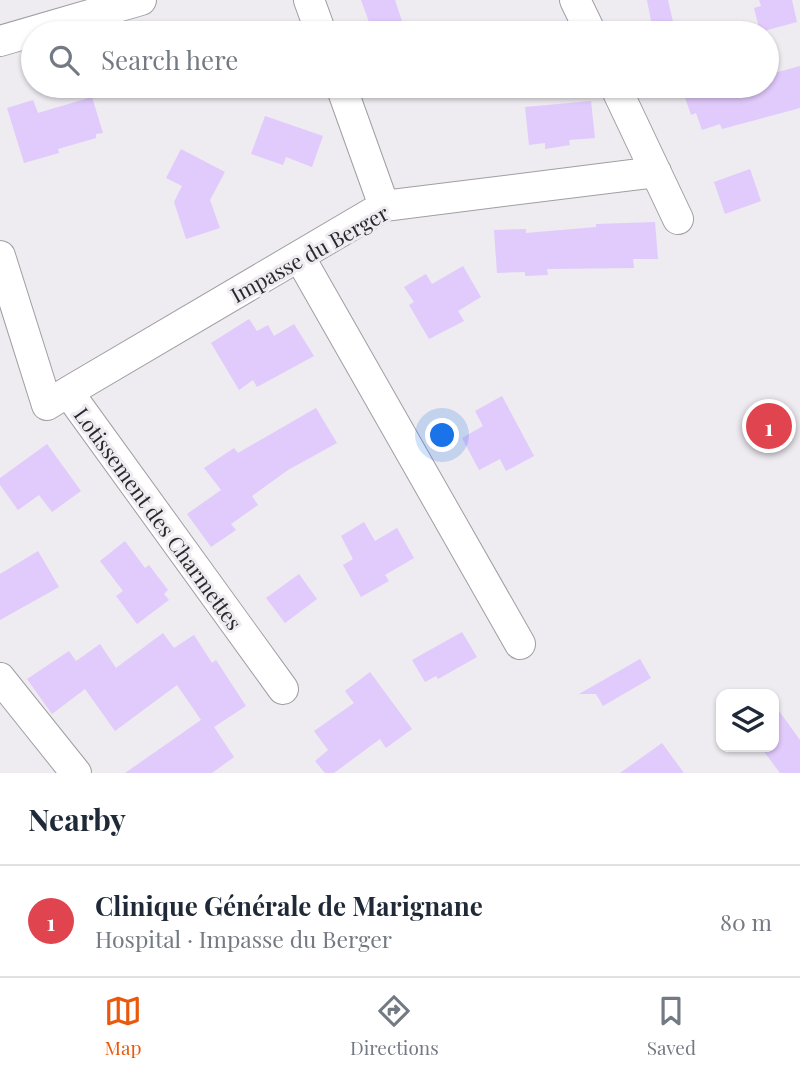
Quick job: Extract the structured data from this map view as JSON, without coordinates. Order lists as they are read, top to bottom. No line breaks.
{"streets":{"street":["Impasse du Berger","Lotissement des Charmettes"]},"crossings":[["Impasse du Berger","Lotissement des Charmettes"]],"page":{"search":"Search here","pins":"1","heading":"Nearby","list":[{"mark":"1","name":"Clinique Générale de Marignane","note":"Hospital · Impasse du Berger","value":"80 m"}],"nav":["Map","Directions","Saved"]}}
